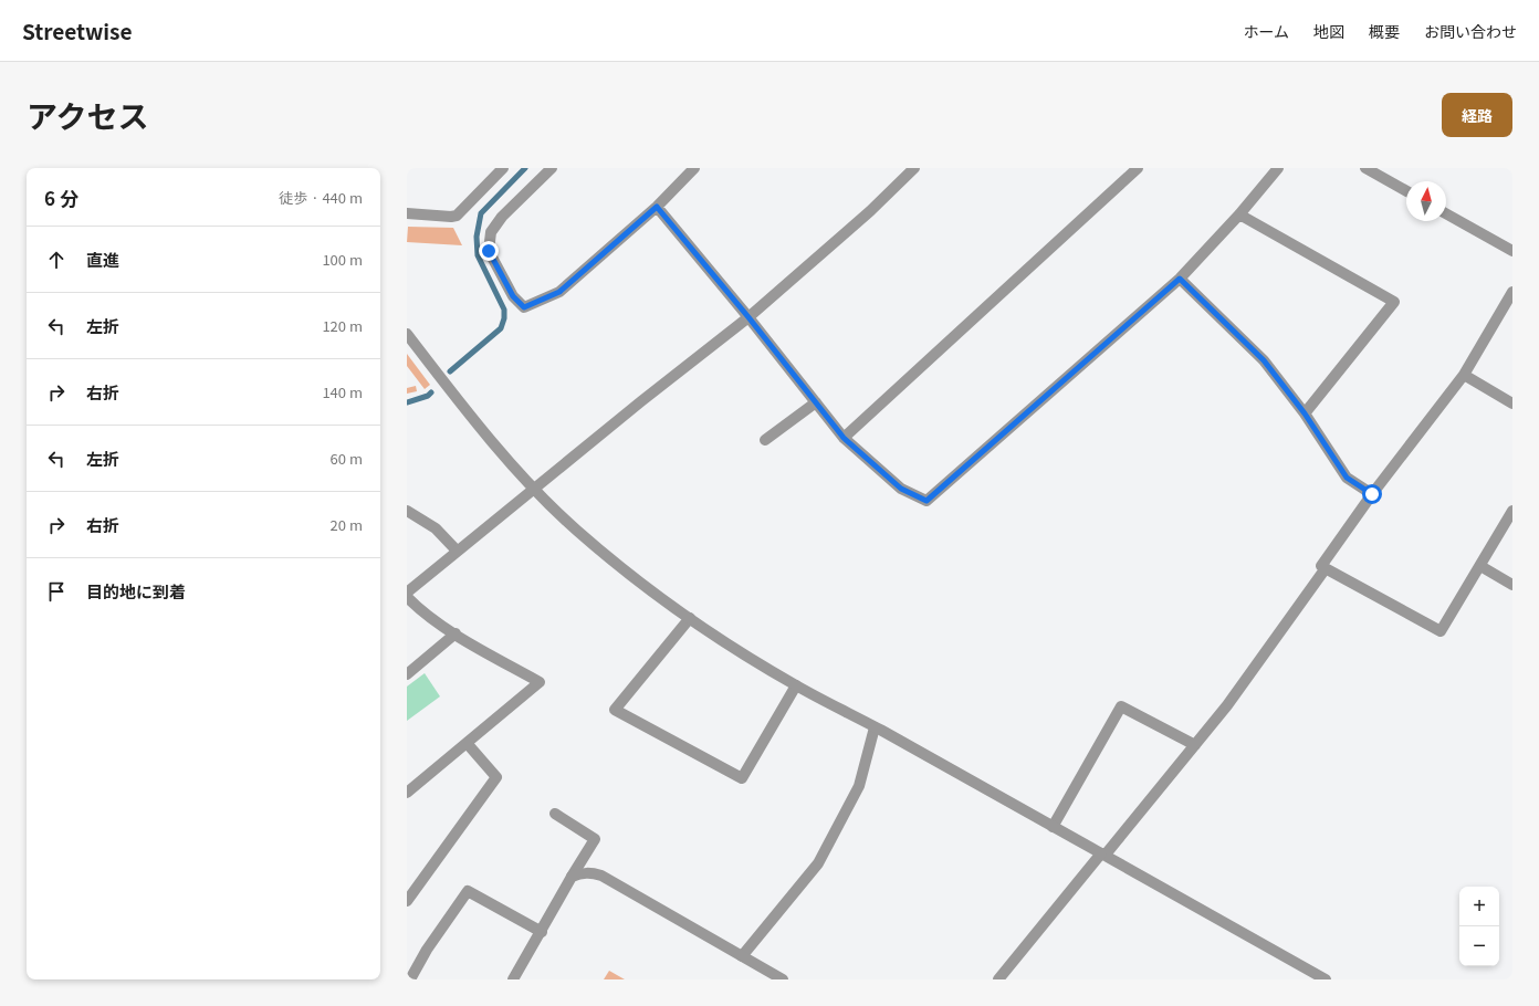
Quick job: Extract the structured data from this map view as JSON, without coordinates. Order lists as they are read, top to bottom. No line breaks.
{"north":"top","page":{"header":"Streetwise","nav":["ホーム","地図","概要","お問い合わせ"],"title":"アクセス","buttons":"経路","heading":["6 分","徒歩 · 440 m"],"list":[["直進","100 m"],["左折","120 m"],["右折","140 m"],["左折","60 m"],["右折","20 m"],"目的地に到着"],"map_buttons":["+","−"]}}
